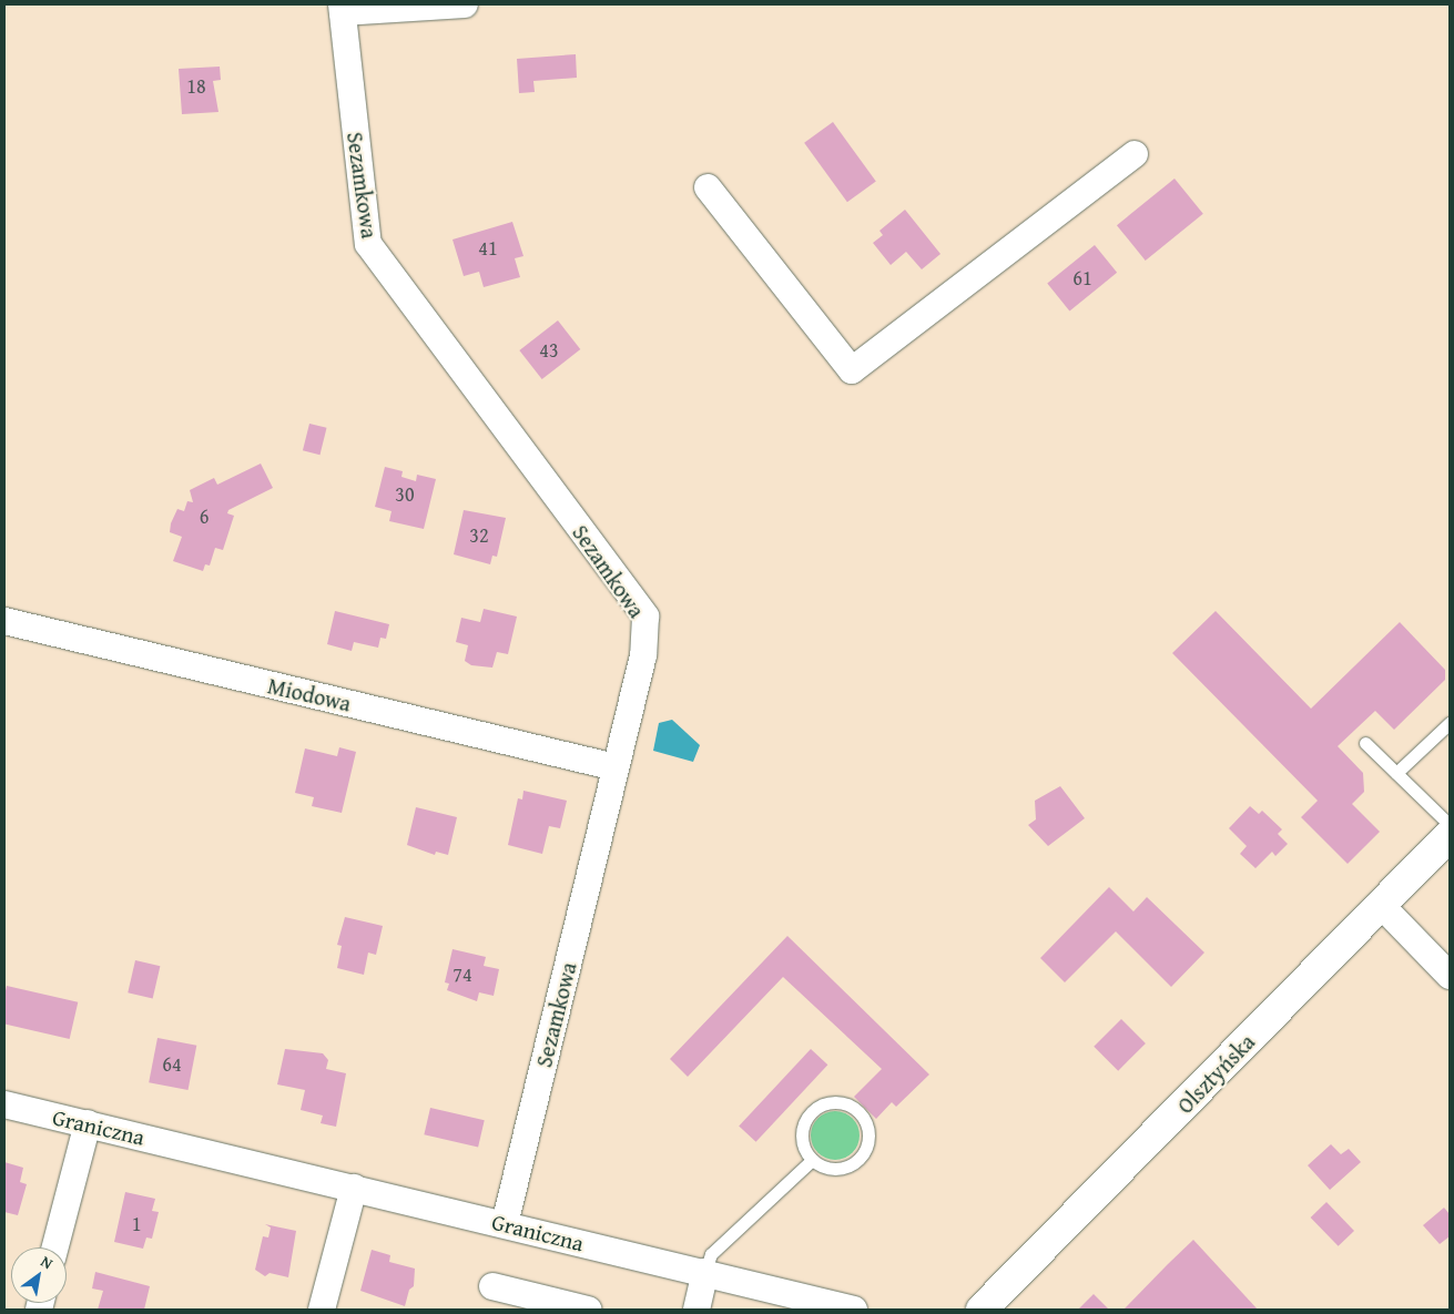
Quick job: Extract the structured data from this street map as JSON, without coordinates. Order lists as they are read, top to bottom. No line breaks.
{"streets":{"street":["Sezamkowa","Miodowa","Olsztyńska","Graniczna"]},"crossings":[["Sezamkowa","Miodowa"],["Sezamkowa","Graniczna"]],"house_numbers":["18","41","61","43","30","6","32","74","64","1"],"north":"top right"}
